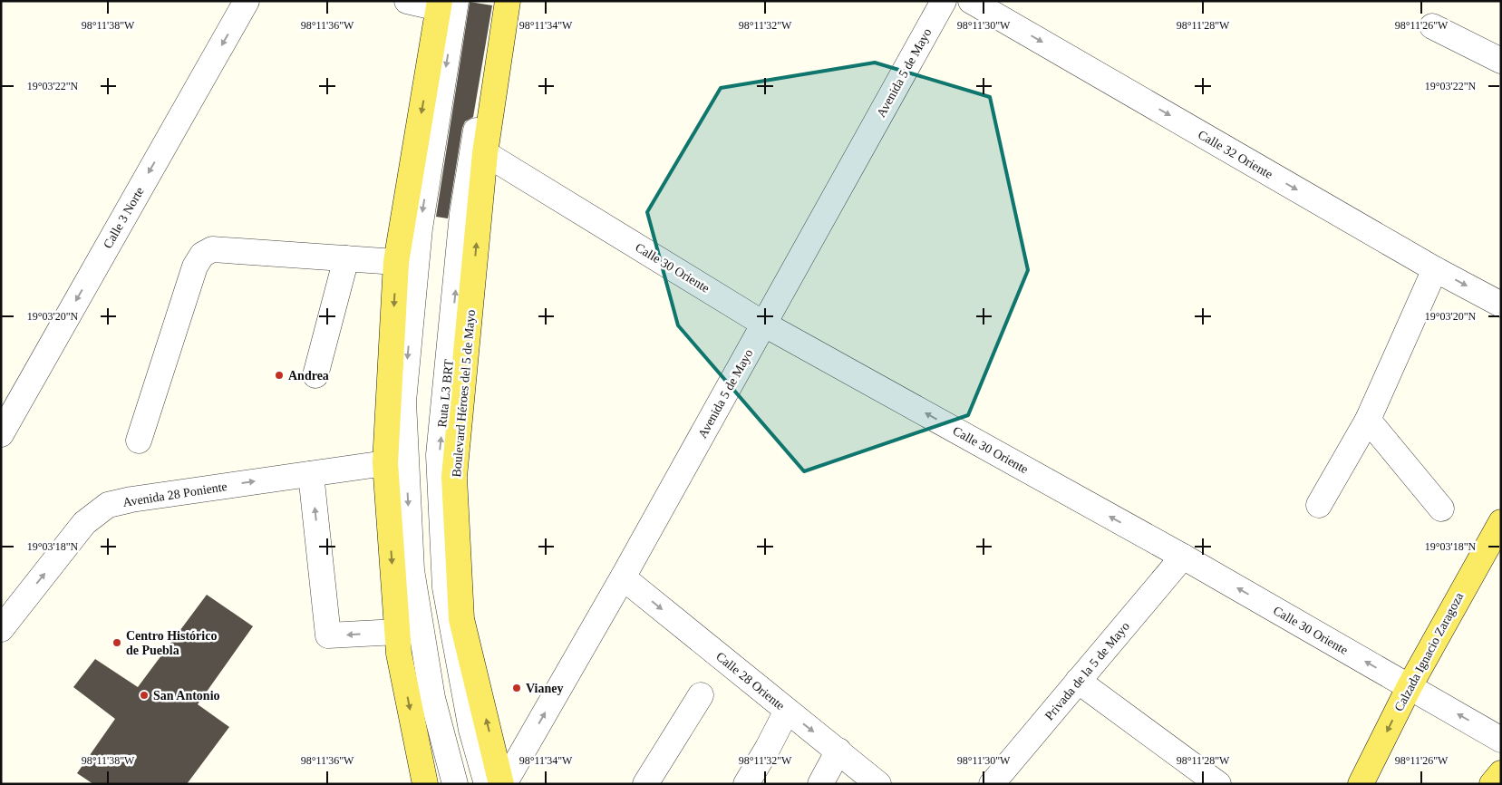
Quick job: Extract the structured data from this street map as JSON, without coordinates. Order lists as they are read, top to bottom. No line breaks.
{"streets":{"main road":["Boulevard Héroes del 5 de Mayo","Calzada Ignacio Zaragoza"],"street":["Avenida 5 de Mayo","Calle 32 Oriente","Calle 3 Norte","Calle 30 Oriente","Ruta L3 BRT","Avenida 28 Poniente","Privada de la 5 de Mayo","Calle 28 Oriente"]},"crossings":[["Avenida 5 de Mayo","Calle 30 Oriente"],["Avenida 5 de Mayo","Boulevard Héroes del 5 de Mayo"],["Avenida 5 de Mayo","Calle 28 Oriente"],["Calle 30 Oriente","Boulevard Héroes del 5 de Mayo"],["Calle 30 Oriente","Calzada Ignacio Zaragoza"],["Calle 30 Oriente","Privada de la 5 de Mayo"]],"one_way":["Calle 32 Oriente","Calle 3 Norte","Avenida 28 Poniente","Calzada Ignacio Zaragoza","Calle 28 Oriente"],"places":["Andrea","Centro Histórico de Puebla","Vianey","San Antonio"],"coordinates":["98°11'38\"W","98°11'36\"W","98°11'34\"W","98°11'32\"W","98°11'30\"W","98°11'28\"W","98°11'26\"W","19°03'22\"N","19°03'20\"N","19°03'18\"N"]}
